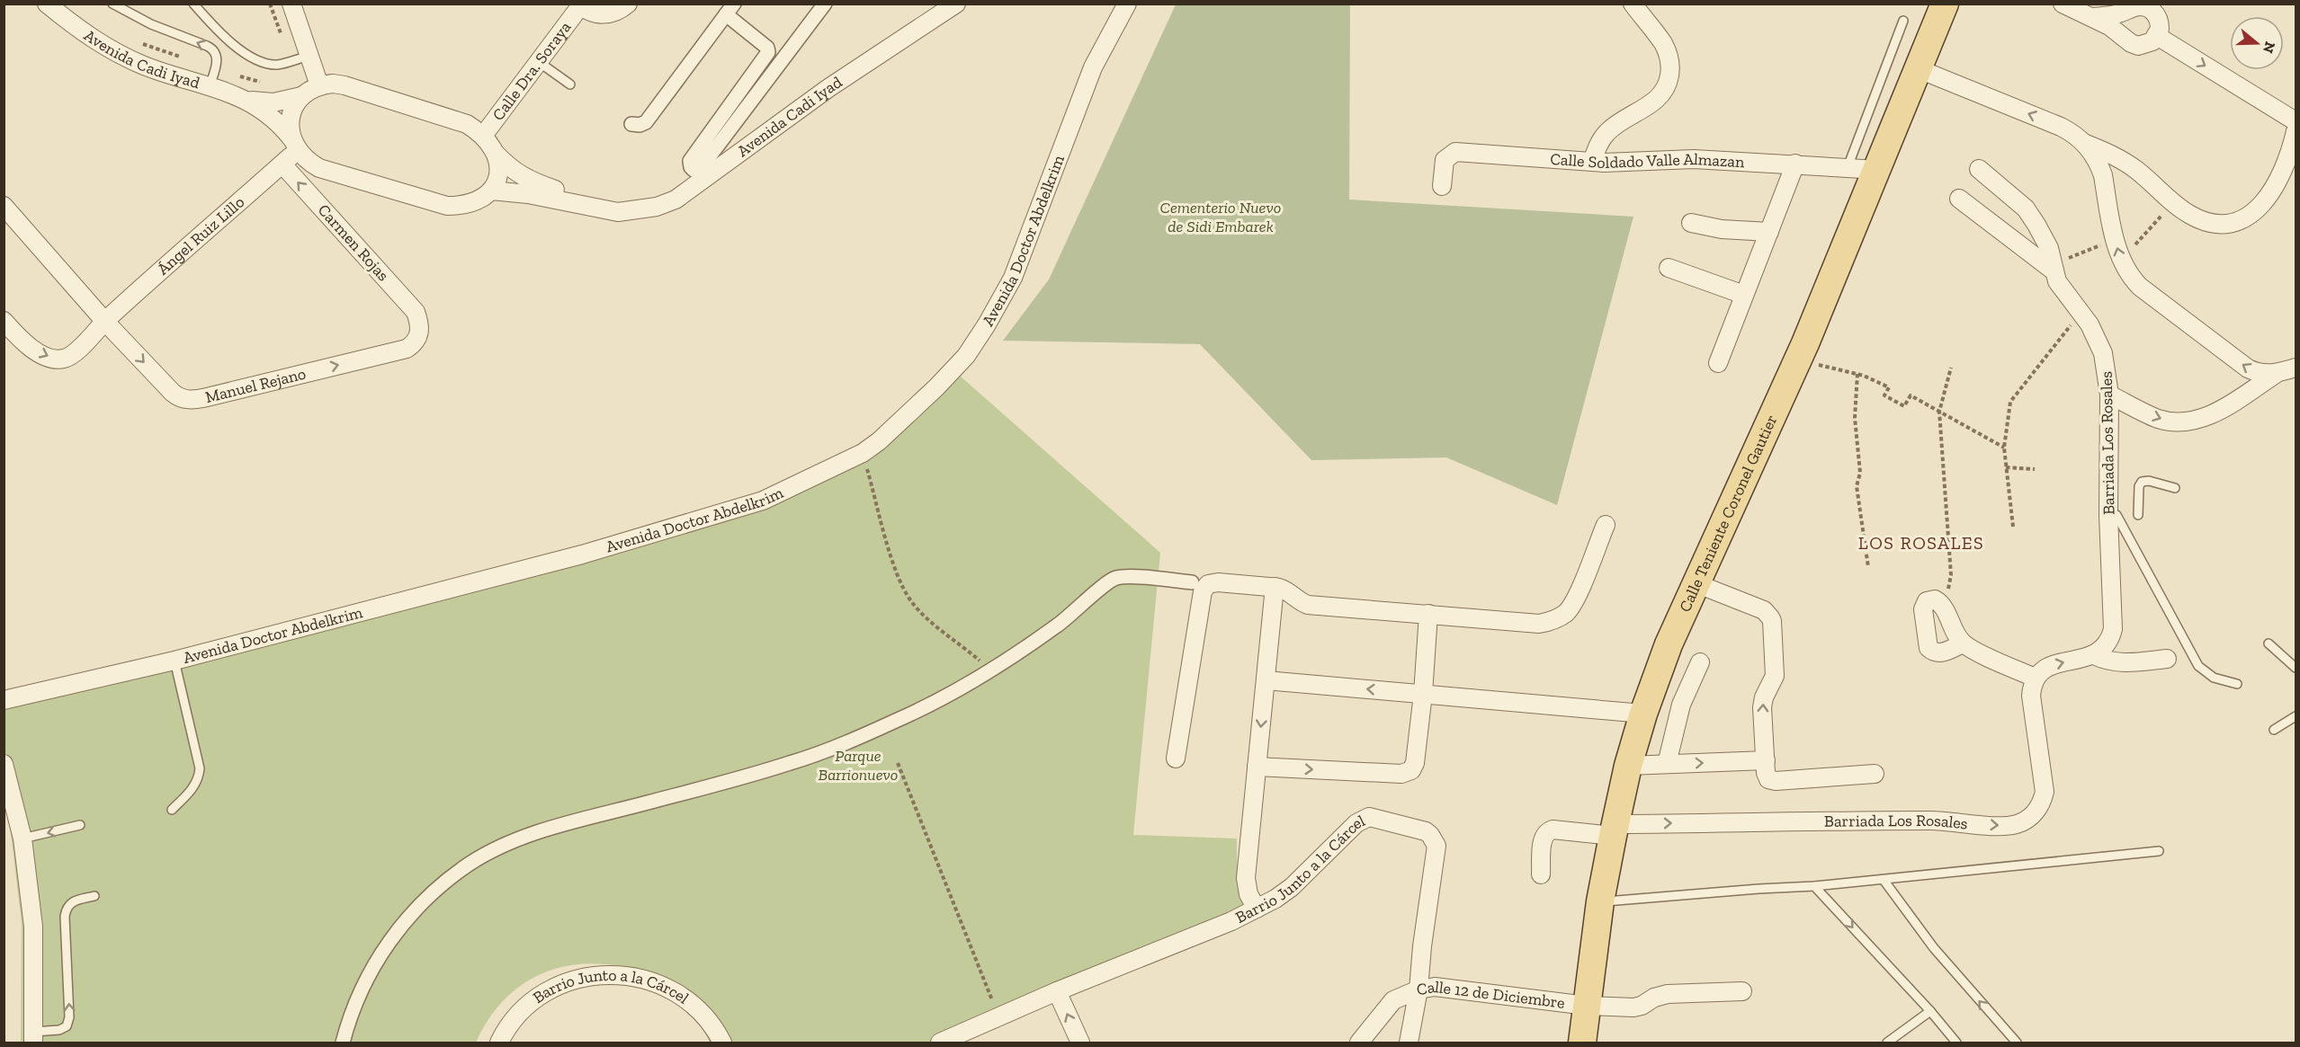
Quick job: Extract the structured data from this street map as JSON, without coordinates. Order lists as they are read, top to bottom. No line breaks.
{"streets":{"main road":["Calle Teniente Coronel Gautier"],"street":["Avenida Cadi Iyad","Calle Dra. Soraya","Calle Soldado Valle Almazan","Ángel Ruiz Lillo","Avenida Doctor Abdelkrim","Carmen Rojas","Manuel Rejano","Barriada Los Rosales","Barrio Junto a la Cárcel","Calle 12 de Diciembre"]},"crossings":[["Avenida Cadi Iyad","Ángel Ruiz Lillo"],["Calle Soldado Valle Almazan","Calle Teniente Coronel Gautier"],["Ángel Ruiz Lillo","Carmen Rojas"],["Ángel Ruiz Lillo","Manuel Rejano"],["Carmen Rojas","Manuel Rejano"],["Barriada Los Rosales","Calle Teniente Coronel Gautier"],["Calle Teniente Coronel Gautier","Calle 12 de Diciembre"],["Barrio Junto a la Cárcel","Calle 12 de Diciembre"]],"one_way":["Carmen Rojas","Manuel Rejano"],"districts":["LOS ROSALES"],"parks":["Cementerio Nuevo de Sidi Embarek","Parque Barrionuevo"],"north":"right"}
